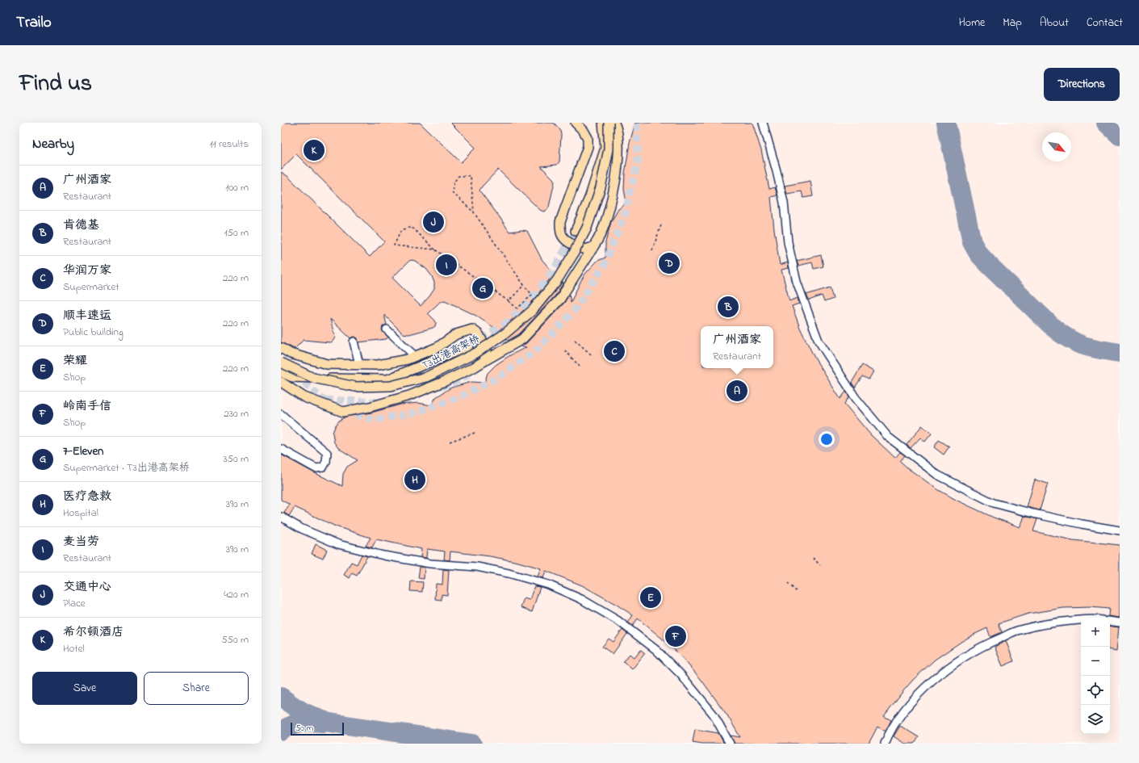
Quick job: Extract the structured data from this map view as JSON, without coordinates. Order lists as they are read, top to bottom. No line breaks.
{"streets":{"main road":["T3出港高架桥"]},"scale_bar":"50 m","north":"bottom right","page":{"header":"Trailo","nav":["Home","Map","About","Contact"],"title":"Find us","buttons":["Directions",["Save","Share"]],"heading":["Nearby","11 results"],"pins":["K","J","D","I","G","B","C","A","H","E","F"],"list":[{"mark":"A","name":"广州酒家","note":"Restaurant","value":"100 m"},{"mark":"B","name":"肯德基","note":"Restaurant","value":"150 m"},{"mark":"C","name":"华润万家","note":"Supermarket","value":"220 m"},{"mark":"D","name":"顺丰速运","note":"Public building","value":"220 m"},{"mark":"E","name":"荣耀","note":"Shop","value":"220 m"},{"mark":"F","name":"岭南手信","note":"Shop","value":"230 m"},{"mark":"G","name":"7-Eleven","note":"Supermarket · T3出港高架桥","value":"350 m"},{"mark":"H","name":"医疗急救","note":"Hospital","value":"390 m"},{"mark":"I","name":"麦当劳","note":"Restaurant","value":"390 m"},{"mark":"J","name":"交通中心","note":"Place","value":"420 m"},{"mark":"K","name":"希尔顿酒店","note":"Hotel","value":"550 m"}],"popup":["广州酒家","Restaurant"],"map_buttons":["+","−"],"scale":"50 m"}}
